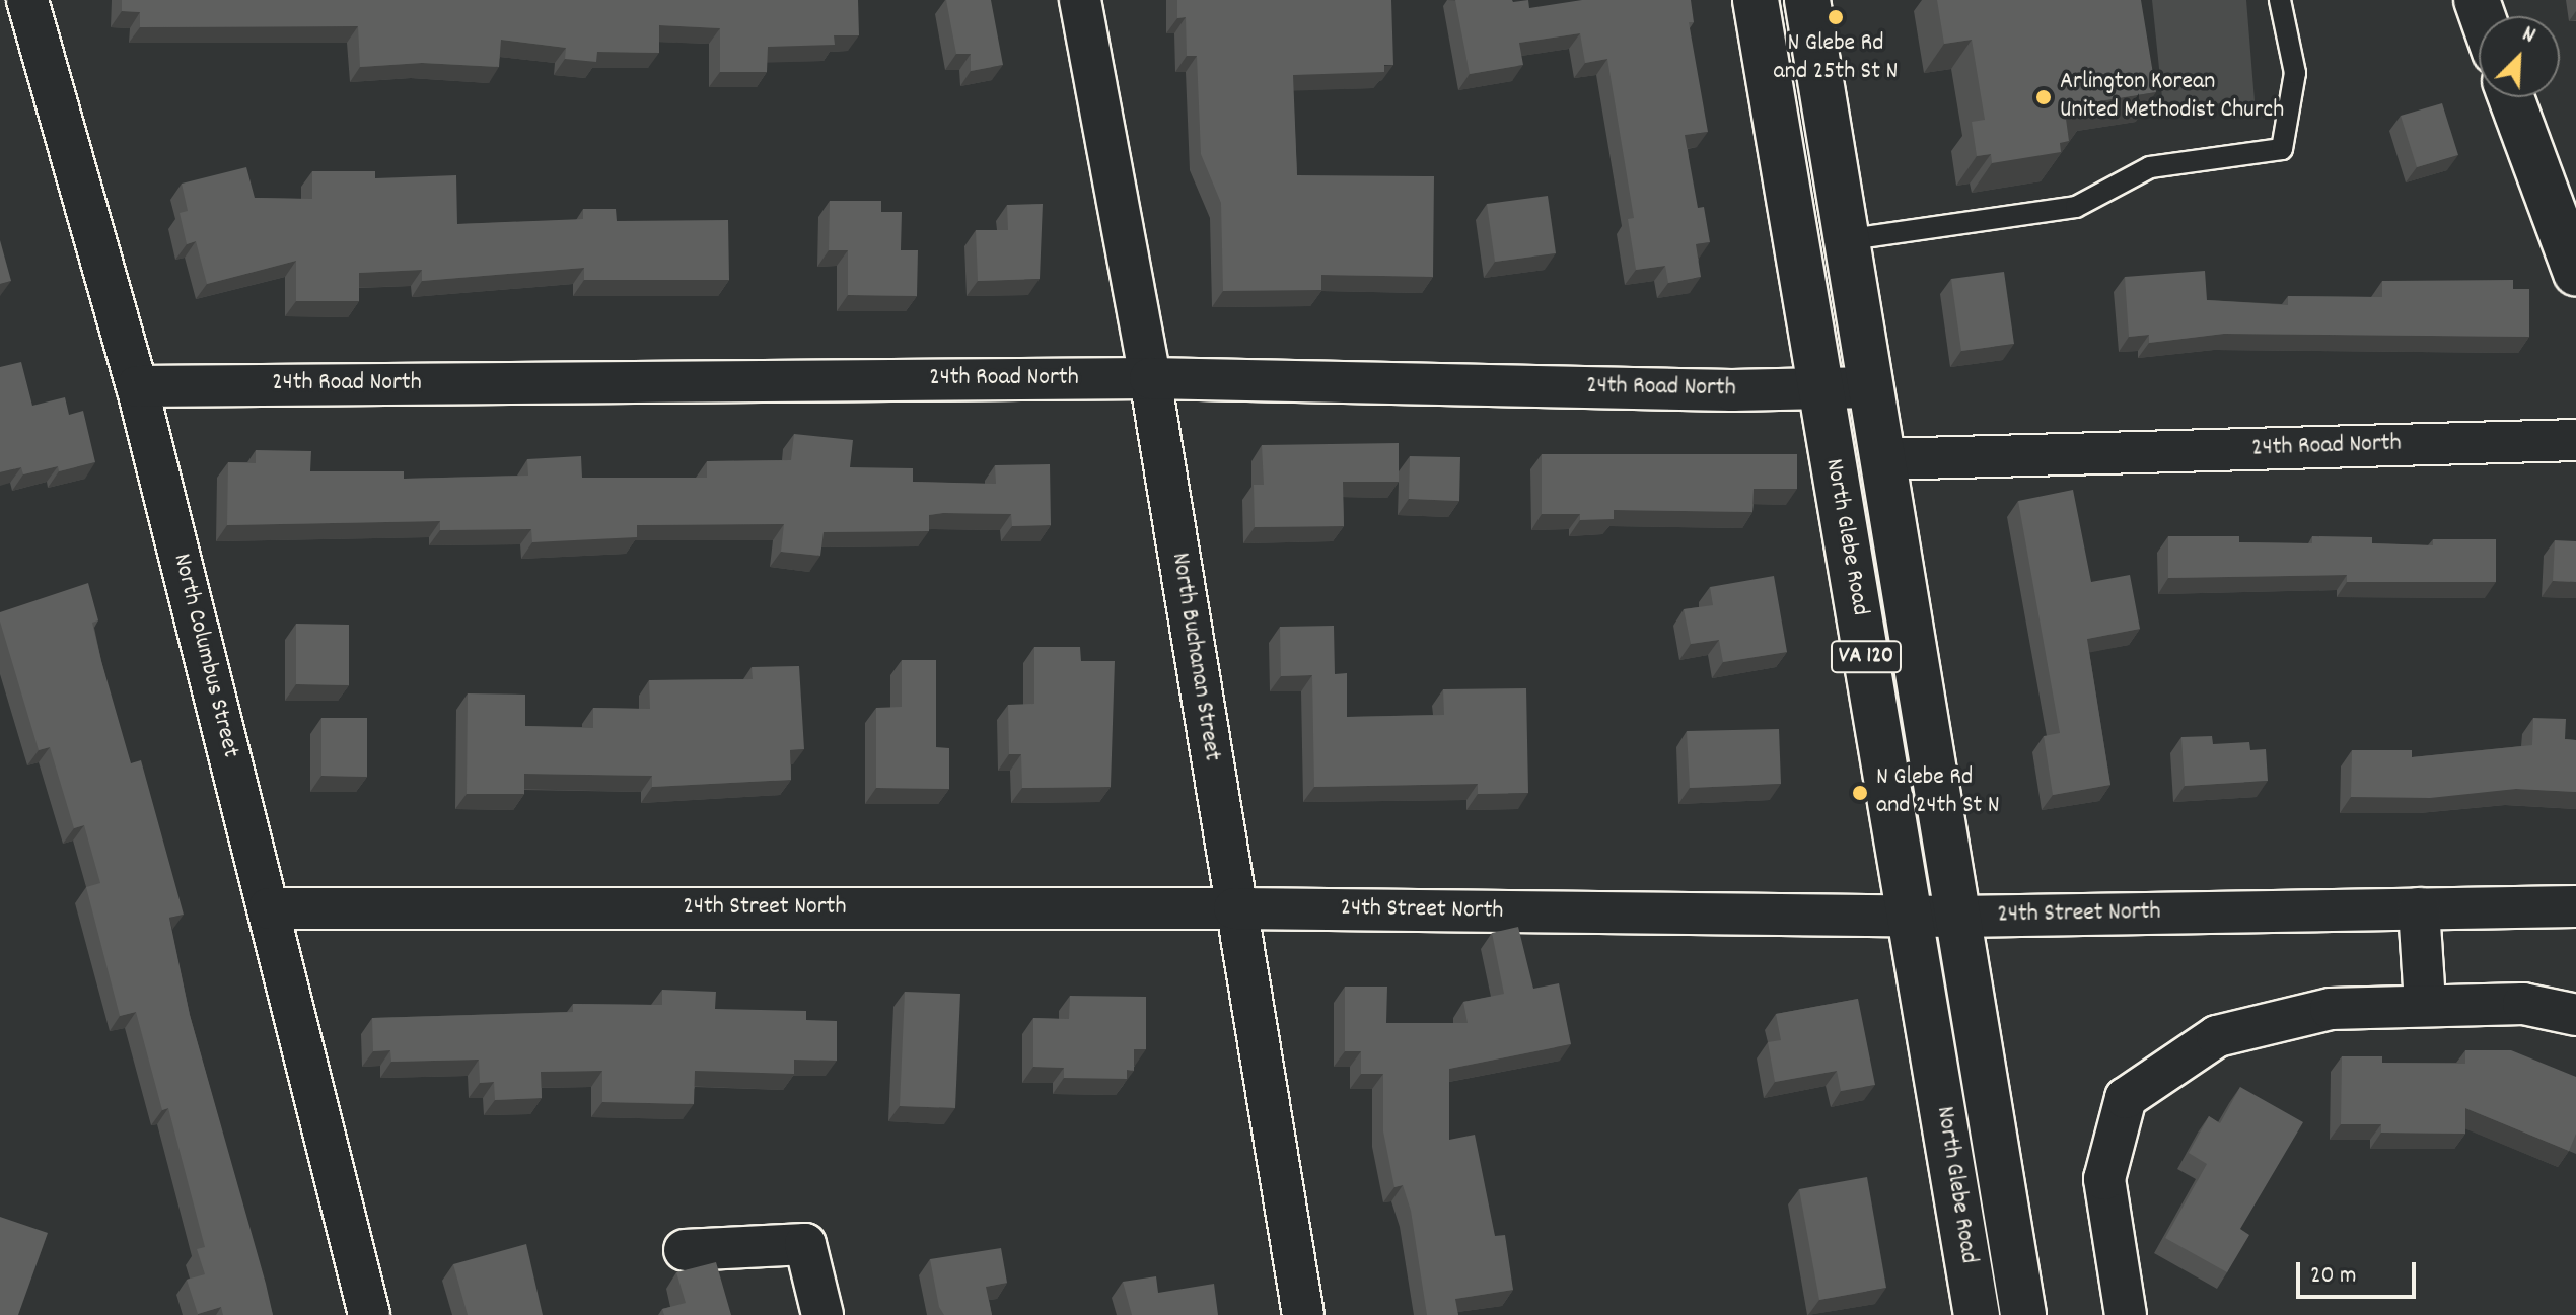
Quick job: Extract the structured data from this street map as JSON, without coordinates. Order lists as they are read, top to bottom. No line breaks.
{"streets":{"main road":["North Glebe Road","VA 120"],"street":["24th Road North","North Columbus Street","North Buchanan Street","24th Street North"]},"crossings":[["24th Road North","North Glebe Road"],["24th Road North","North Columbus Street"],["24th Road North","North Buchanan Street"],["North Glebe Road","24th Street North"],["North Columbus Street","24th Street North"],["North Buchanan Street","24th Street North"]],"places":["N Glebe Rd and 25th St N","Arlington Korean United Methodist Church","N Glebe Rd and 24th St N"],"scale_bar":"20 m","north":"top right"}
